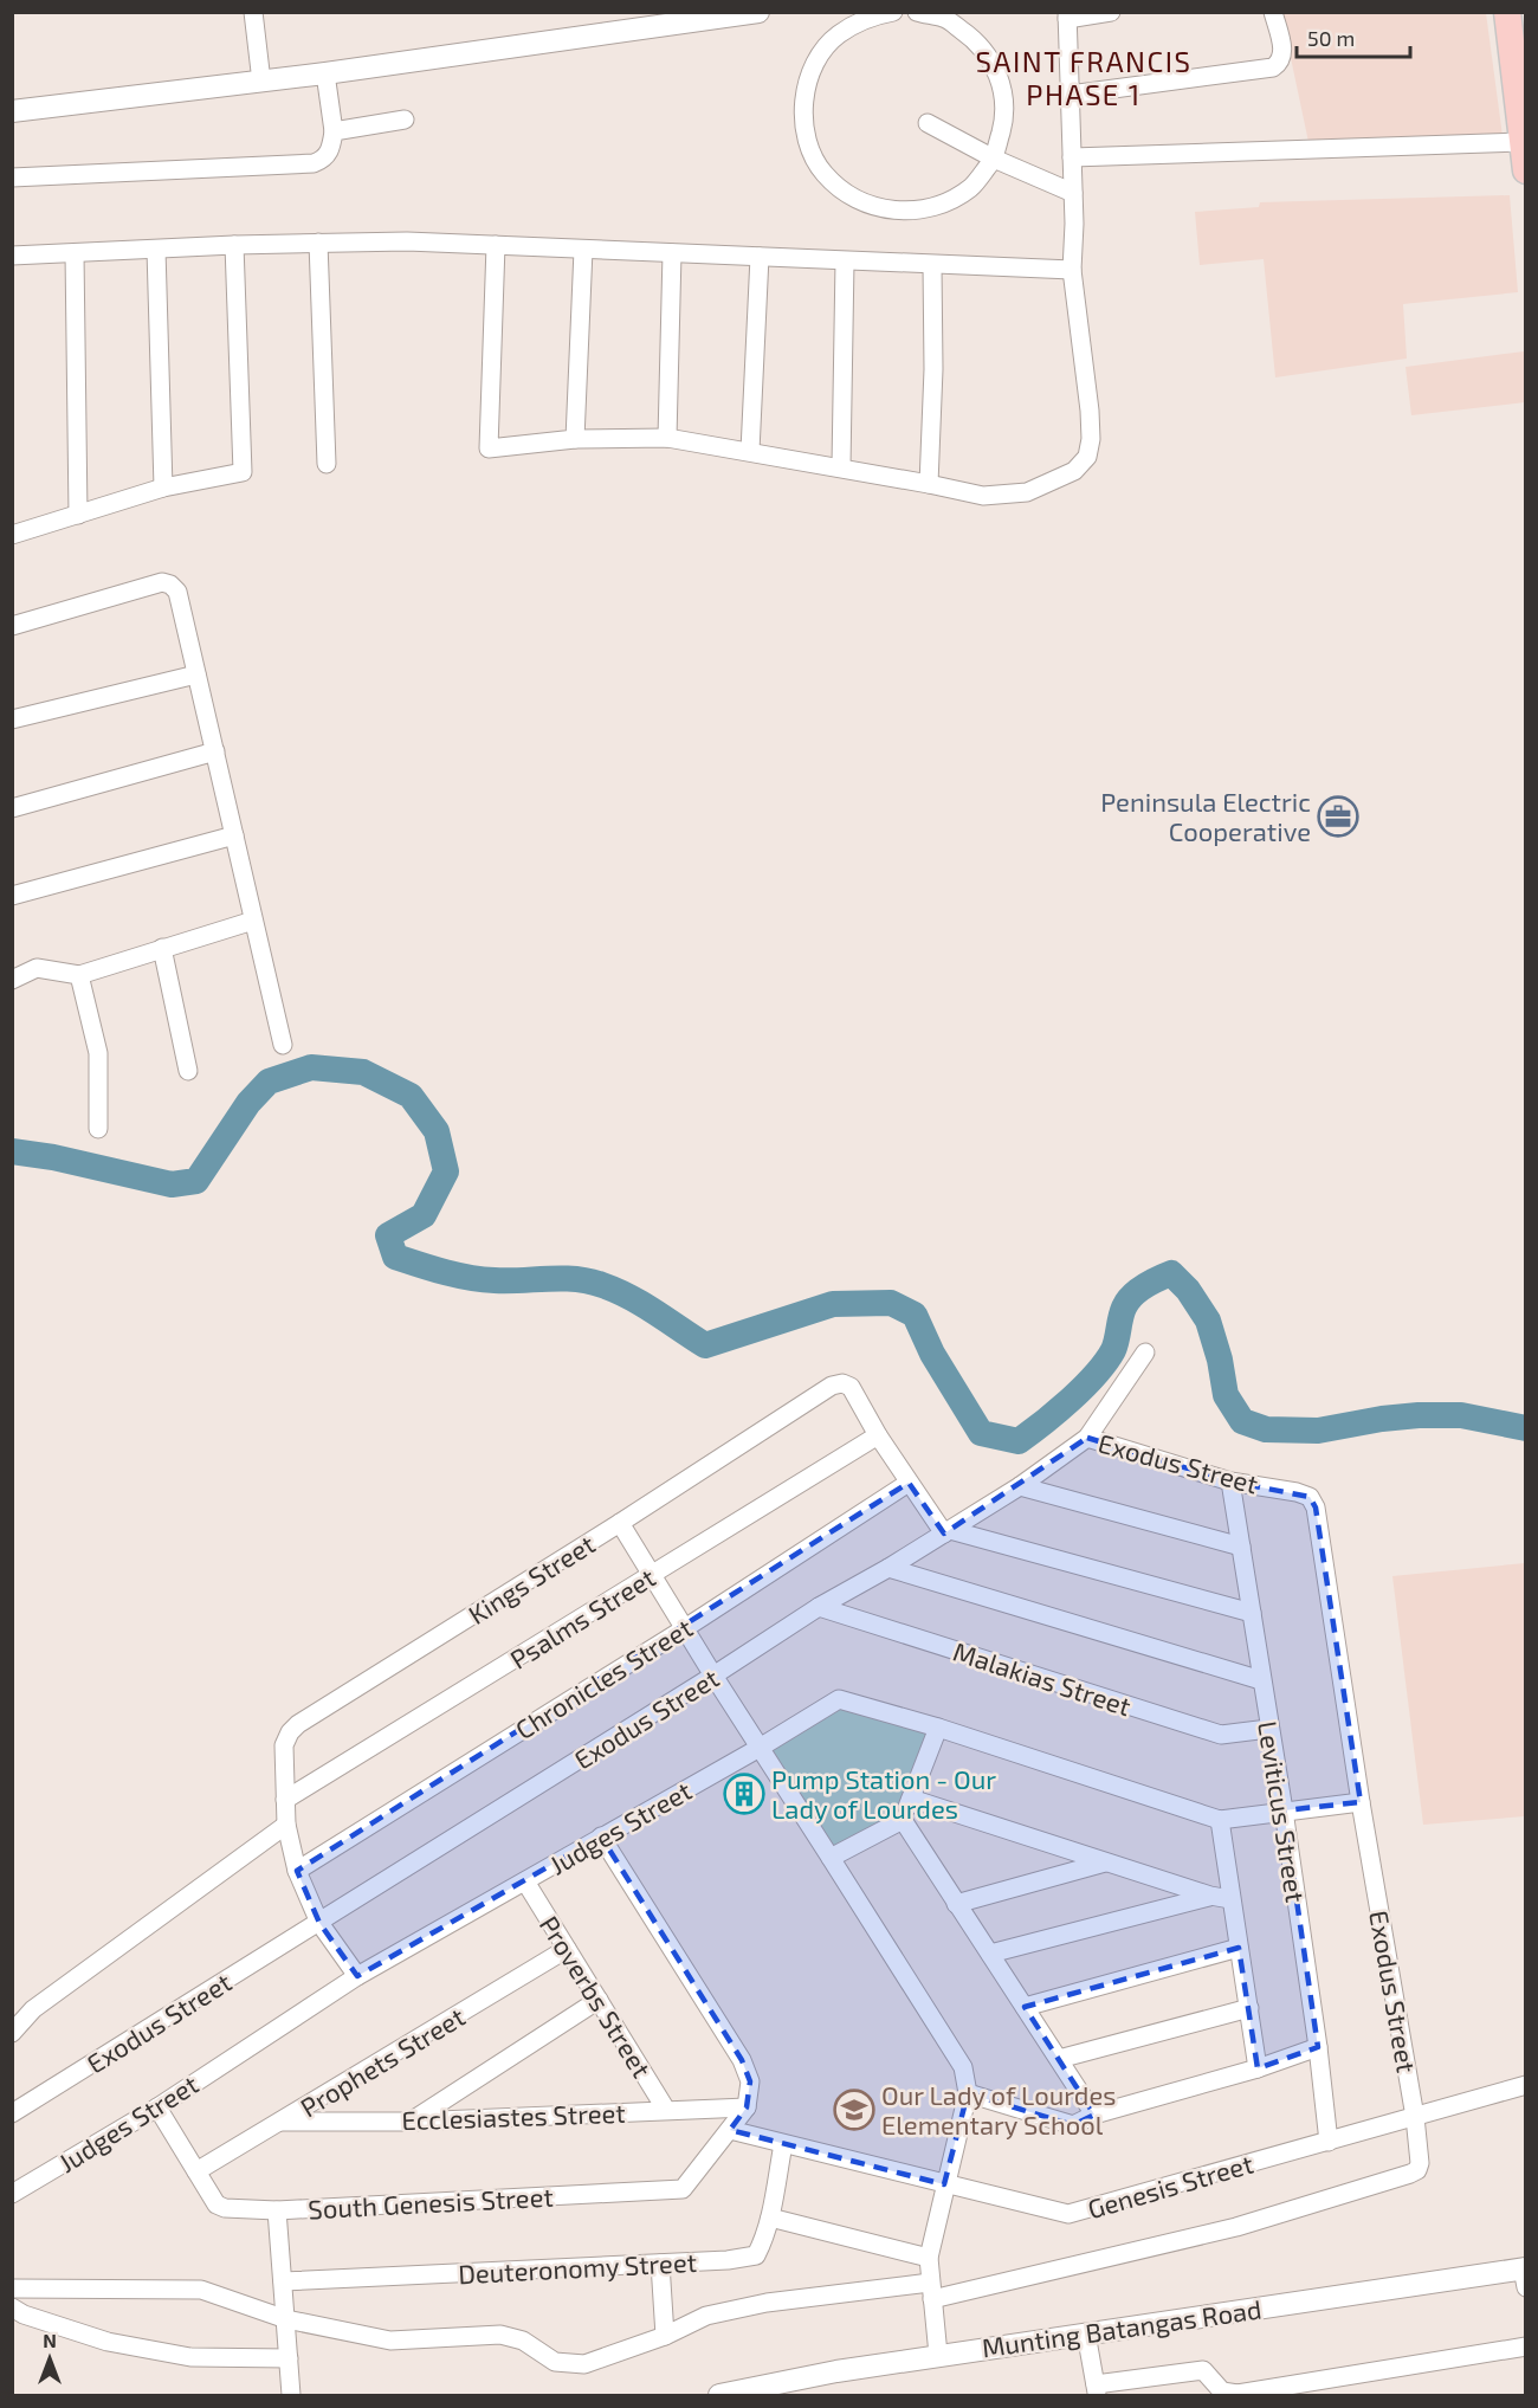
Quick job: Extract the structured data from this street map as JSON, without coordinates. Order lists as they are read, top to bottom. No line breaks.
{"streets":{"street":["Exodus Street","Kings Street","Psalms Street","Chronicles Street","Malakias Street","Leviticus Street","Judges Street","Proverbs Street","Prophets Street","Ecclesiastes Street","Genesis Street","South Genesis Street","Deuteronomy Street","Munting Batangas Road"]},"crossings":[["Exodus Street","Kings Street"],["Exodus Street","Malakias Street"],["Exodus Street","Leviticus Street"],["Exodus Street","Judges Street"],["Exodus Street","Genesis Street"],["Kings Street","Psalms Street"],["Kings Street","Chronicles Street"],["Kings Street","Judges Street"],["Malakias Street","Leviticus Street"],["Leviticus Street","Judges Street"],["Leviticus Street","Genesis Street"],["Judges Street","Proverbs Street"],["Judges Street","South Genesis Street"],["Proverbs Street","Prophets Street"],["Proverbs Street","Ecclesiastes Street"],["Prophets Street","Ecclesiastes Street"],["Prophets Street","South Genesis Street"],["Ecclesiastes Street","South Genesis Street"],["Genesis Street","South Genesis Street"],["Genesis Street","Deuteronomy Street"]],"districts":["SAINT FRANCIS PHASE 1"],"places":{"office":["Peninsula Electric Cooperative"],"building":["Pump Station - Our Lady of Lourdes"],"school or university":["Our Lady of Lourdes Elementary School"]},"scale_bar":"50 m","north":"top"}
